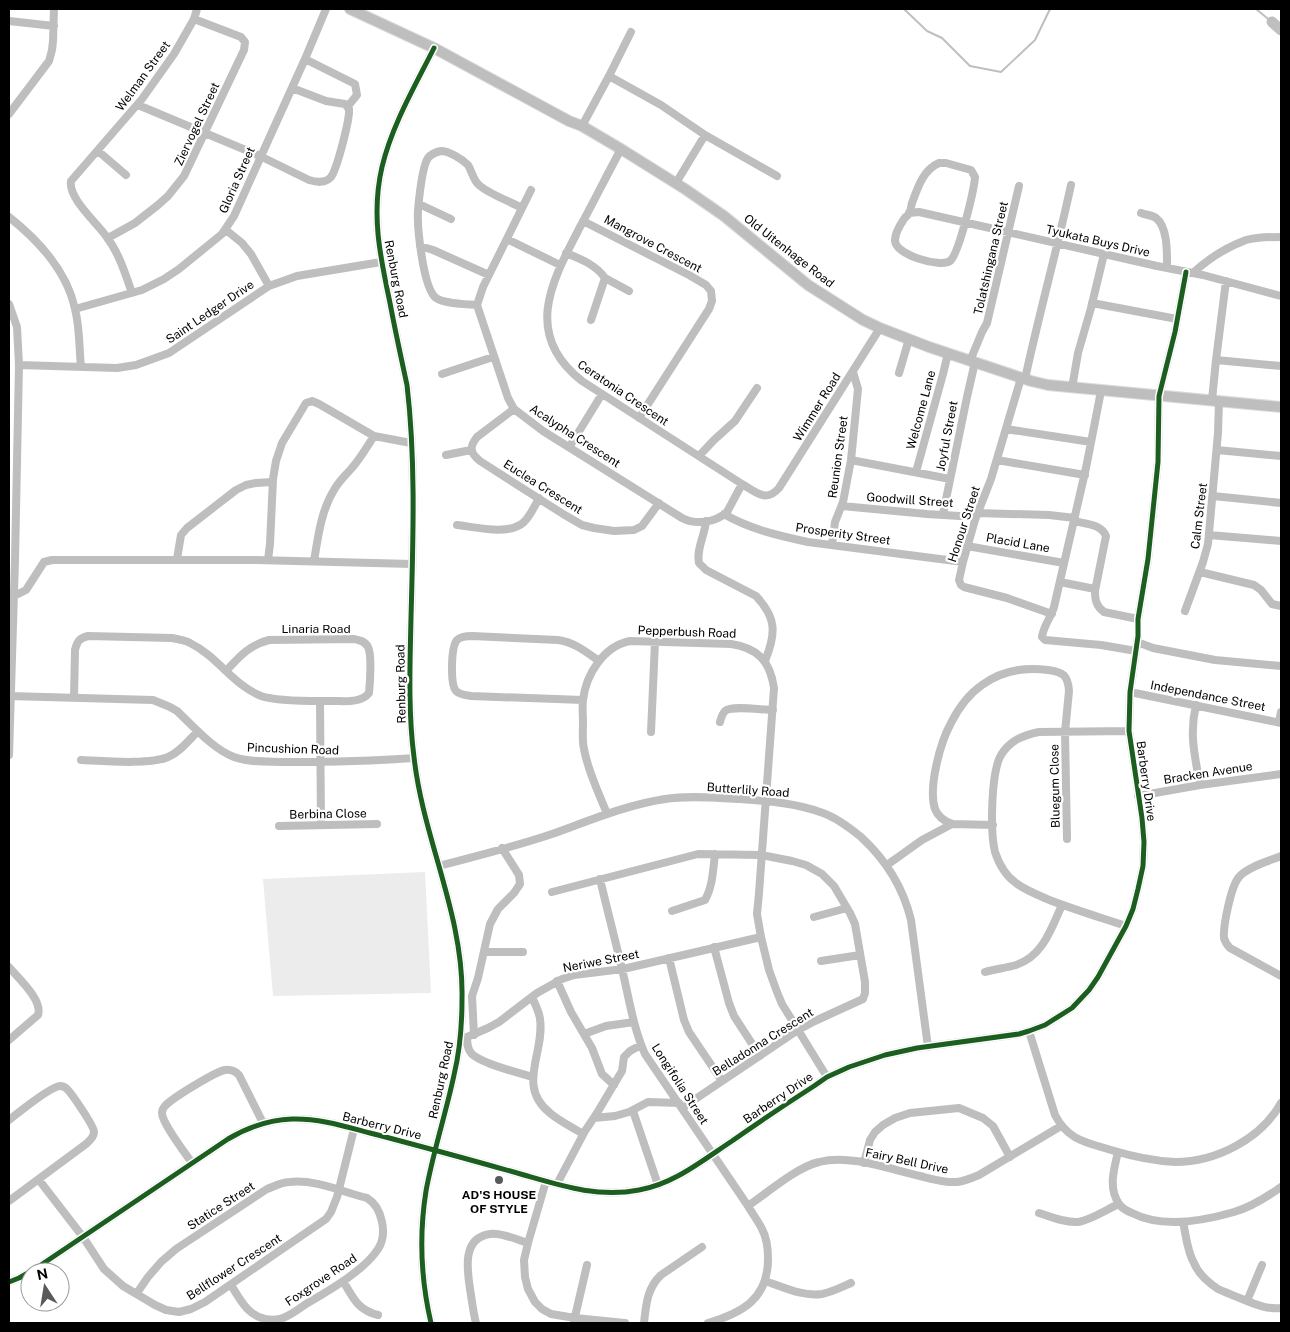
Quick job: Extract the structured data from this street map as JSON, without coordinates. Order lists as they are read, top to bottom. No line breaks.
{"streets":{"main road":["Old Uitenhage Road"],"street":["Welman Street","Ziervogel Street","Gloria Street","Tyukata Buys Drive","Mangrove Crescent","Tolatshingana Street","Renburg Road","Saint Ledger Drive","Ceratonia Crescent","Wimmer Road","Welcome Lane","Acalypha Crescent","Joyful Street","Reunion Street","Euclea Crescent","Goodwill Street","Calm Street","Honour Street","Prosperity Street","Placid Lane","Linaria Road","Pepperbush Road","Independance Street","Pincushion Road","Bracken Avenue","Barberry Drive","Bluegum Close","Butterlily Road","Berbina Close","Neriwe Street","Belladonna Crescent","Longifolia Street","Fairy Bell Drive","Statice Street","Bellflower Crescent","Foxgrove Road"]},"crossings":[["Welman Street","Ziervogel Street"],["Welman Street","Gloria Street"],["Tyukata Buys Drive","Tolatshingana Street"],["Tyukata Buys Drive","Calm Street"],["Tyukata Buys Drive","Honour Street"],["Tyukata Buys Drive","Barberry Drive"],["Mangrove Crescent","Ceratonia Crescent"],["Old Uitenhage Road","Tolatshingana Street"],["Old Uitenhage Road","Renburg Road"],["Old Uitenhage Road","Ceratonia Crescent"],["Old Uitenhage Road","Wimmer Road"],["Old Uitenhage Road","Welcome Lane"],["Old Uitenhage Road","Joyful Street"],["Old Uitenhage Road","Calm Street"],["Old Uitenhage Road","Honour Street"],["Old Uitenhage Road","Barberry Drive"],["Tolatshingana Street","Joyful Street"],["Renburg Road","Saint Ledger Drive"],["Renburg Road","Pincushion Road"],["Renburg Road","Barberry Drive"],["Renburg Road","Butterlily Road"],["Renburg Road","Neriwe Street"],["Ceratonia Crescent","Wimmer Road"],["Wimmer Road","Reunion Street"],["Acalypha Crescent","Euclea Crescent"],["Acalypha Crescent","Prosperity Street"],["Joyful Street","Goodwill Street"],["Reunion Street","Goodwill Street"],["Reunion Street","Prosperity Street"],["Goodwill Street","Honour Street"],["Honour Street","Prosperity Street"],["Honour Street","Placid Lane"],["Pepperbush Road","Butterlily Road"],["Independance Street","Barberry Drive"],["Bracken Avenue","Barberry Drive"],["Barberry Drive","Butterlily Road"],["Barberry Drive","Longifolia Street"],["Barberry Drive","Bellflower Crescent"],["Neriwe Street","Longifolia Street"],["Belladonna Crescent","Longifolia Street"],["Longifolia Street","Fairy Bell Drive"],["Statice Street","Bellflower Crescent"],["Statice Street","Foxgrove Road"],["Bellflower Crescent","Foxgrove Road"]],"places":["AD'S HOUSE OF STYLE"],"north":"top"}
